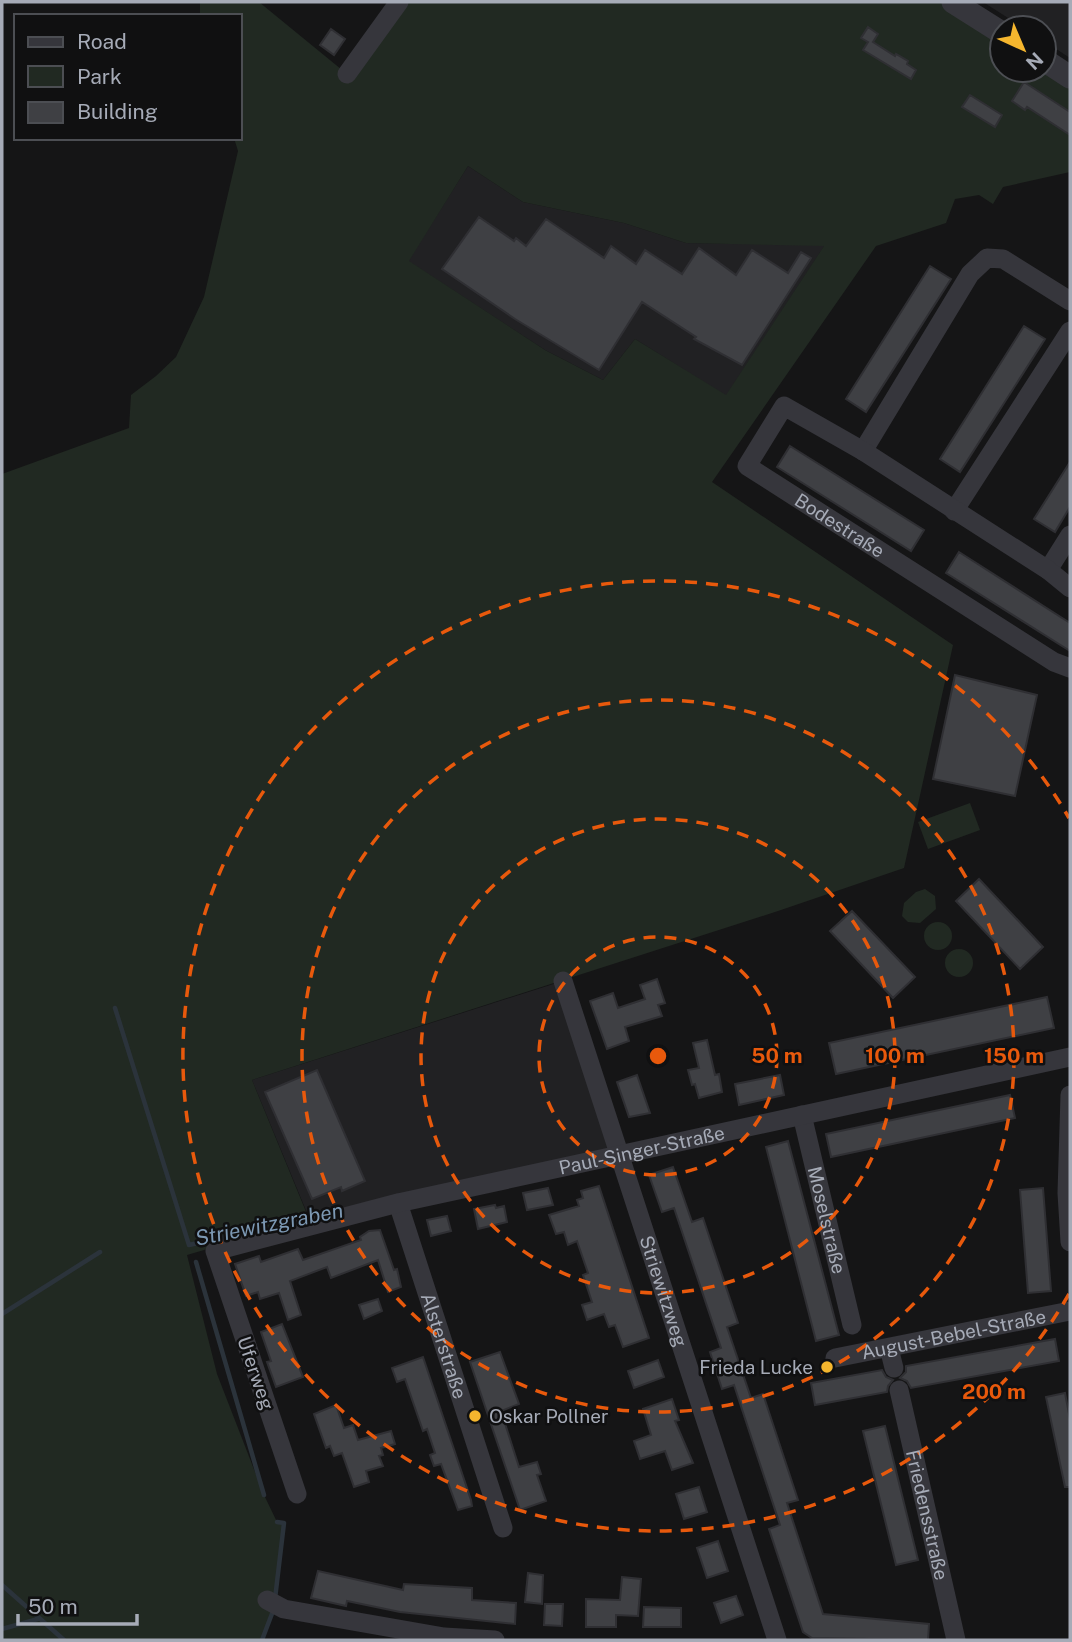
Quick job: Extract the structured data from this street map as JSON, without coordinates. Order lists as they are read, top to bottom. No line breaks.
{"streets":{"street":["Bodestraße","Paul-Singer-Straße","Moselstraße","Striewitzweg","August-Bebel-Straße","Alsterstraße","Uferweg","Friedensstraße"]},"crossings":[["Paul-Singer-Straße","Moselstraße"],["Paul-Singer-Straße","Striewitzweg"],["Paul-Singer-Straße","Alsterstraße"],["Paul-Singer-Straße","Uferweg"]],"water":["Striewitzgraben"],"places":["Frieda Lucke","Oskar Pollner"],"legend":["Road","Park","Building"],"scale_bar":"50 m","north":"bottom right","rings":["50 m","100 m","150 m","200 m"]}
